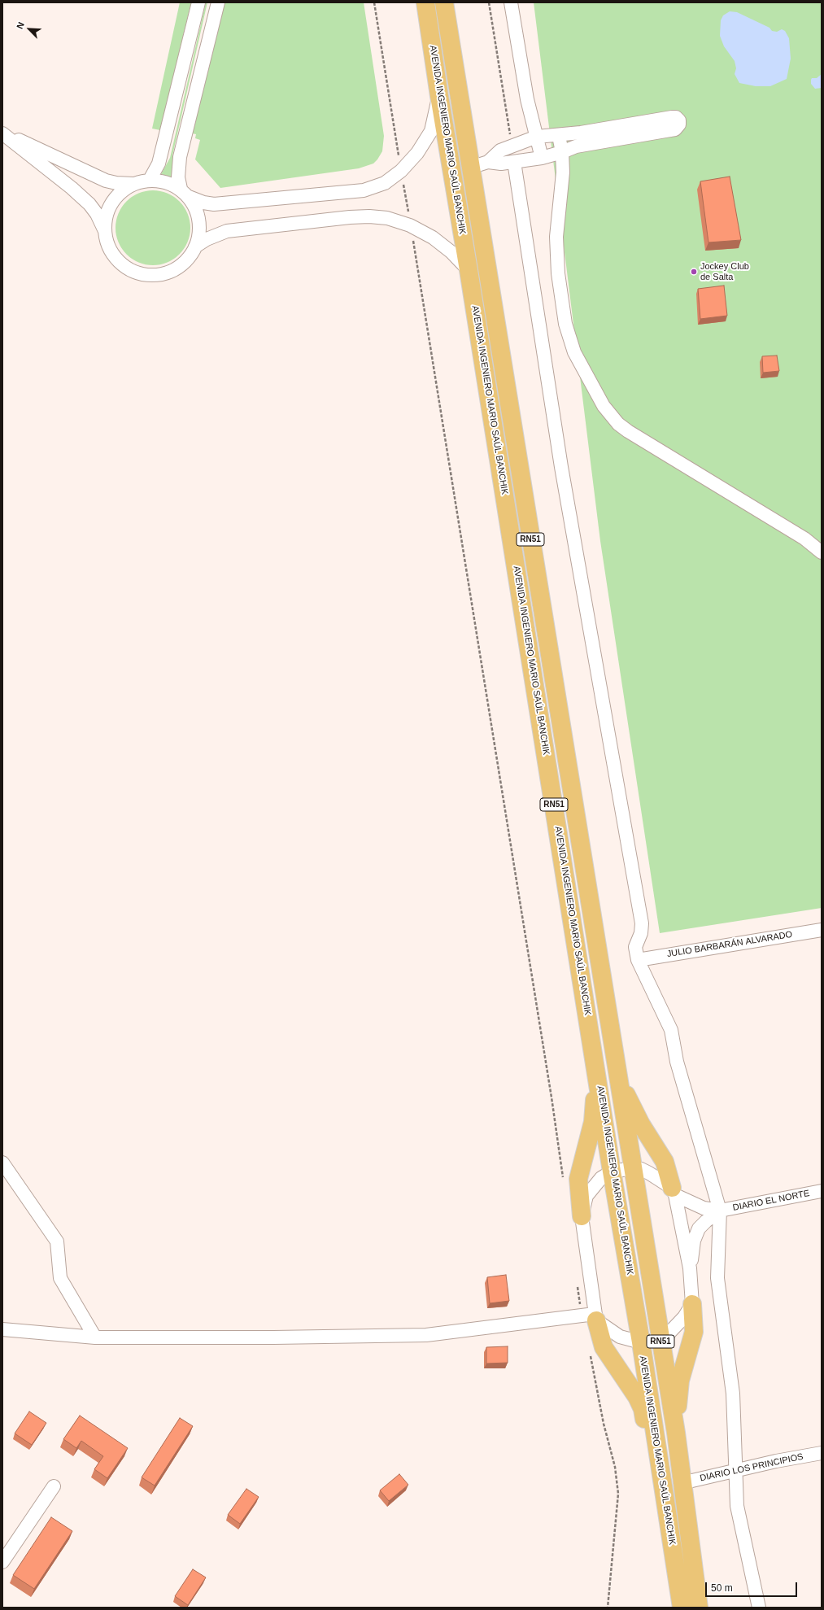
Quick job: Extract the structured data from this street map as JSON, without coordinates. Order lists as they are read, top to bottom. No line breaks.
{"streets":{"highway":["AVENIDA INGENIERO MARIO SAÚL BANCHIK","RN51"],"street":["JULIO BARBARÁN ALVARADO","DIARIO EL NORTE","DIARIO LOS PRINCIPIOS"]},"crossings":[["AVENIDA INGENIERO MARIO SAÚL BANCHIK","DIARIO LOS PRINCIPIOS"]],"places":["Jockey Club de Salta"],"scale_bar":"50 m","north":"top left"}
